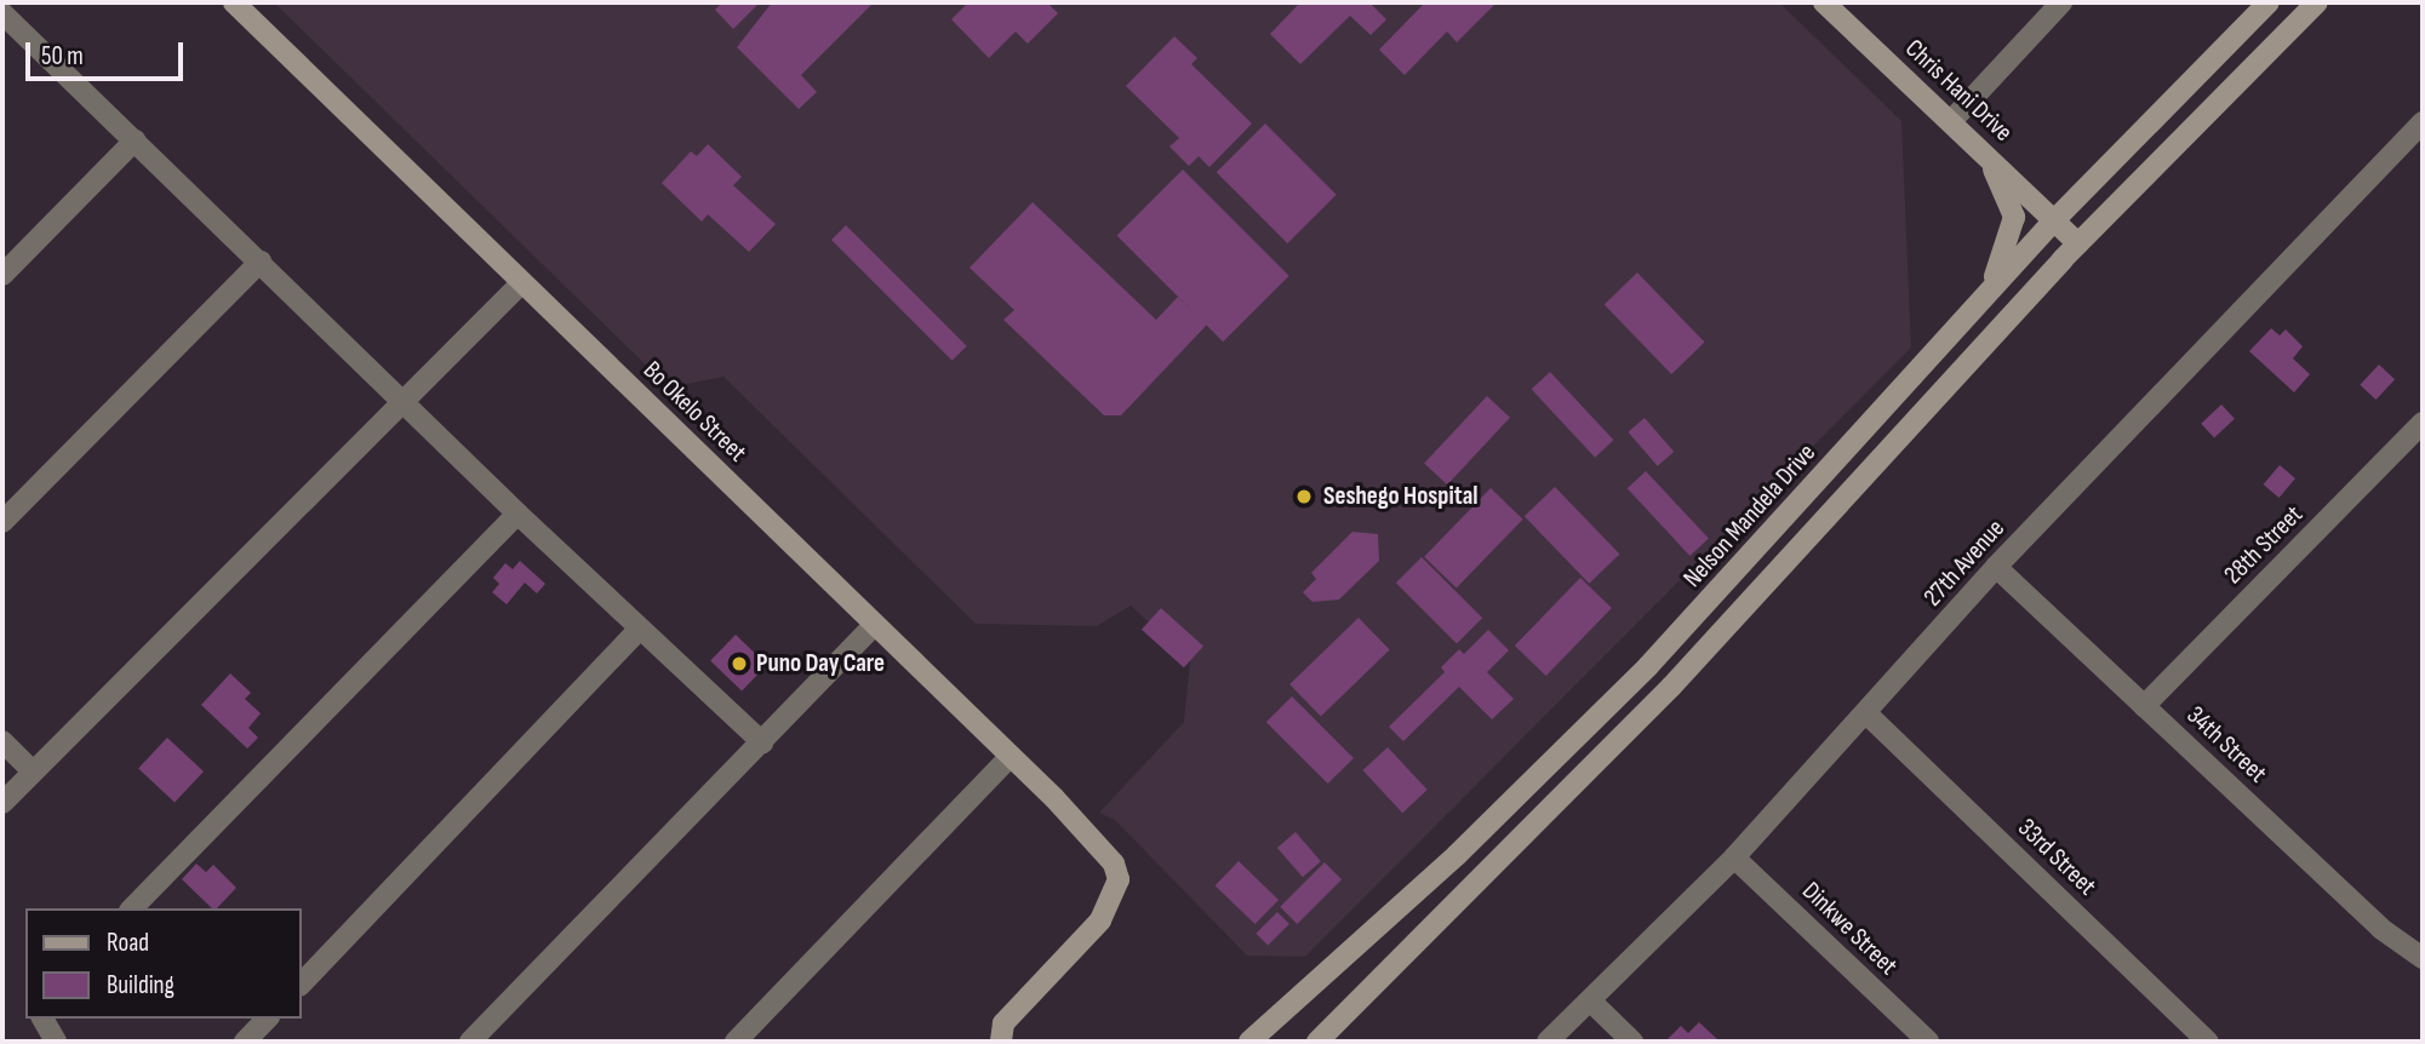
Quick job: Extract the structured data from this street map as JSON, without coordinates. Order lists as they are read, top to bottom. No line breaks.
{"streets":{"main road":["Chris Hani Drive","Bo Okelo Street","Nelson Mandela Drive"],"street":["28th Street","27th Avenue","34th Street","33rd Street","Dinkwe Street"]},"crossings":[["Chris Hani Drive","Nelson Mandela Drive"],["28th Street","34th Street"],["27th Avenue","34th Street"],["27th Avenue","33rd Street"],["27th Avenue","Dinkwe Street"]],"places":["Seshego Hospital","Puno Day Care"],"legend":["Road","Building"],"scale_bar":"50 m"}
